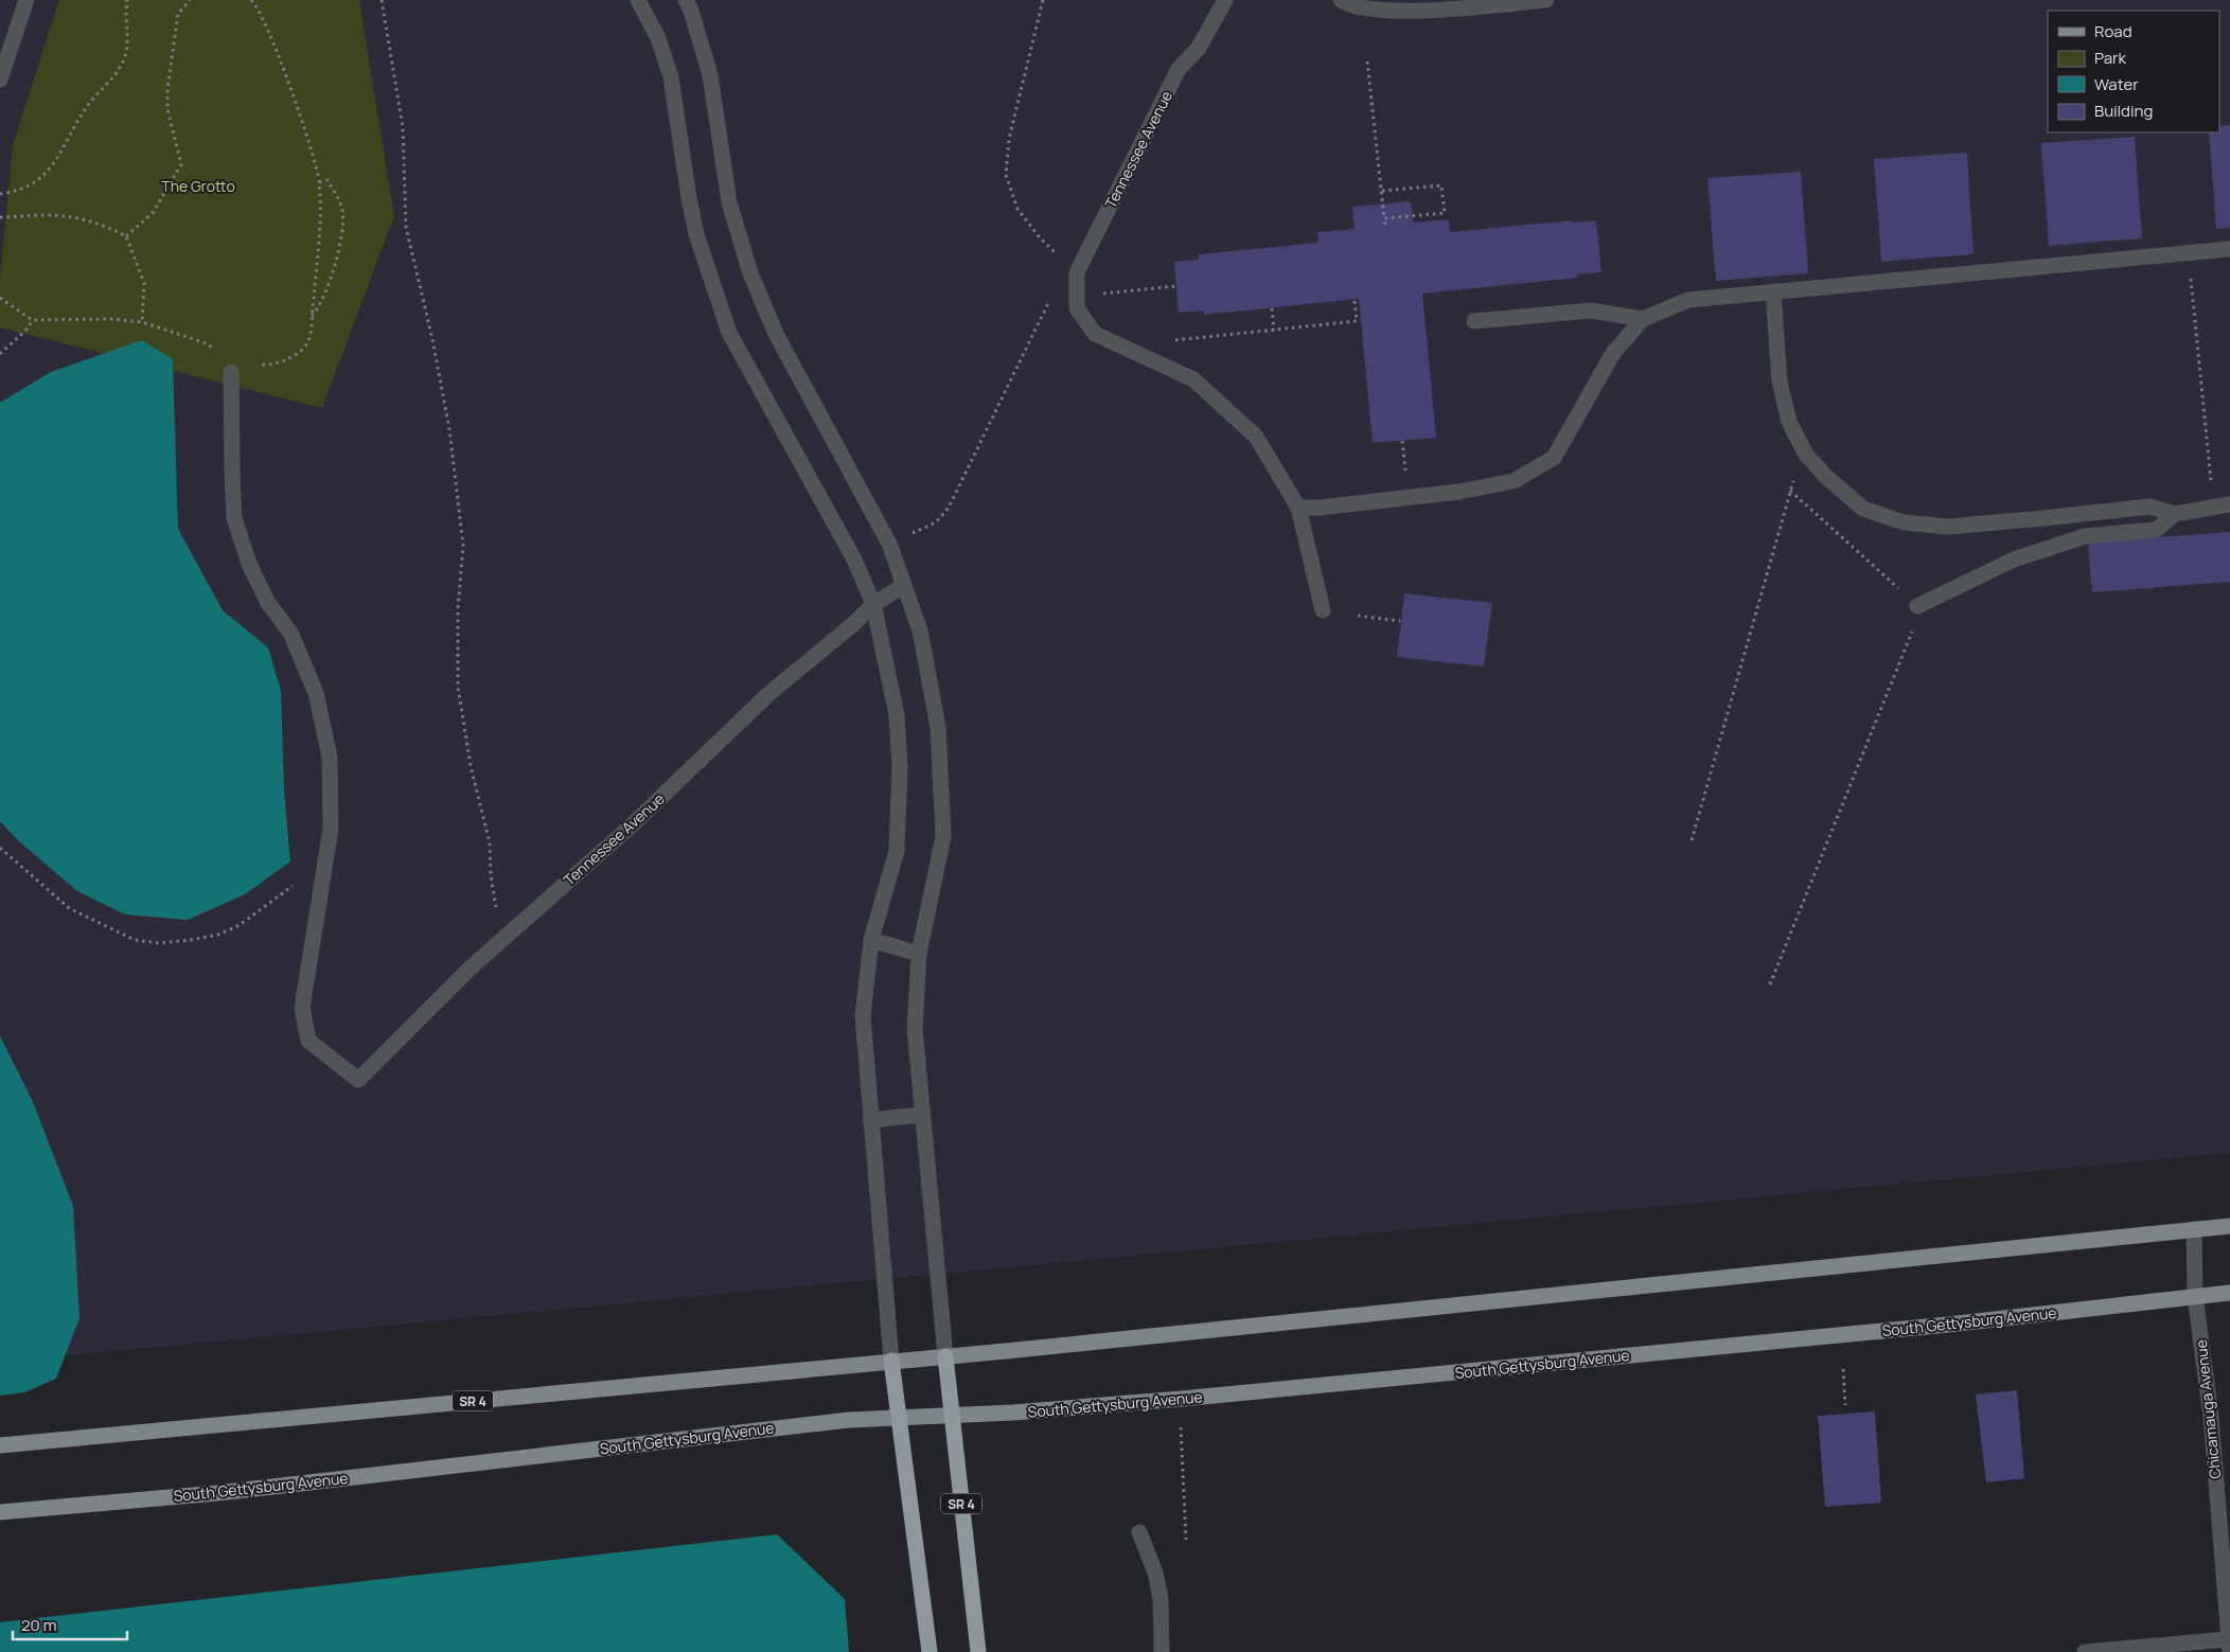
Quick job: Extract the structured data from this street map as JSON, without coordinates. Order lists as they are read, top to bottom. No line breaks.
{"streets":{"highway":["SR 4"],"main road":["South Gettysburg Avenue"],"street":["Tennessee Avenue","Chicamauga Avenue"]},"crossings":[["South Gettysburg Avenue","SR 4"],["South Gettysburg Avenue","Chicamauga Avenue"]],"parks":["The Grotto"],"legend":["Road","Park","Water","Building"],"scale_bar":"20 m"}
